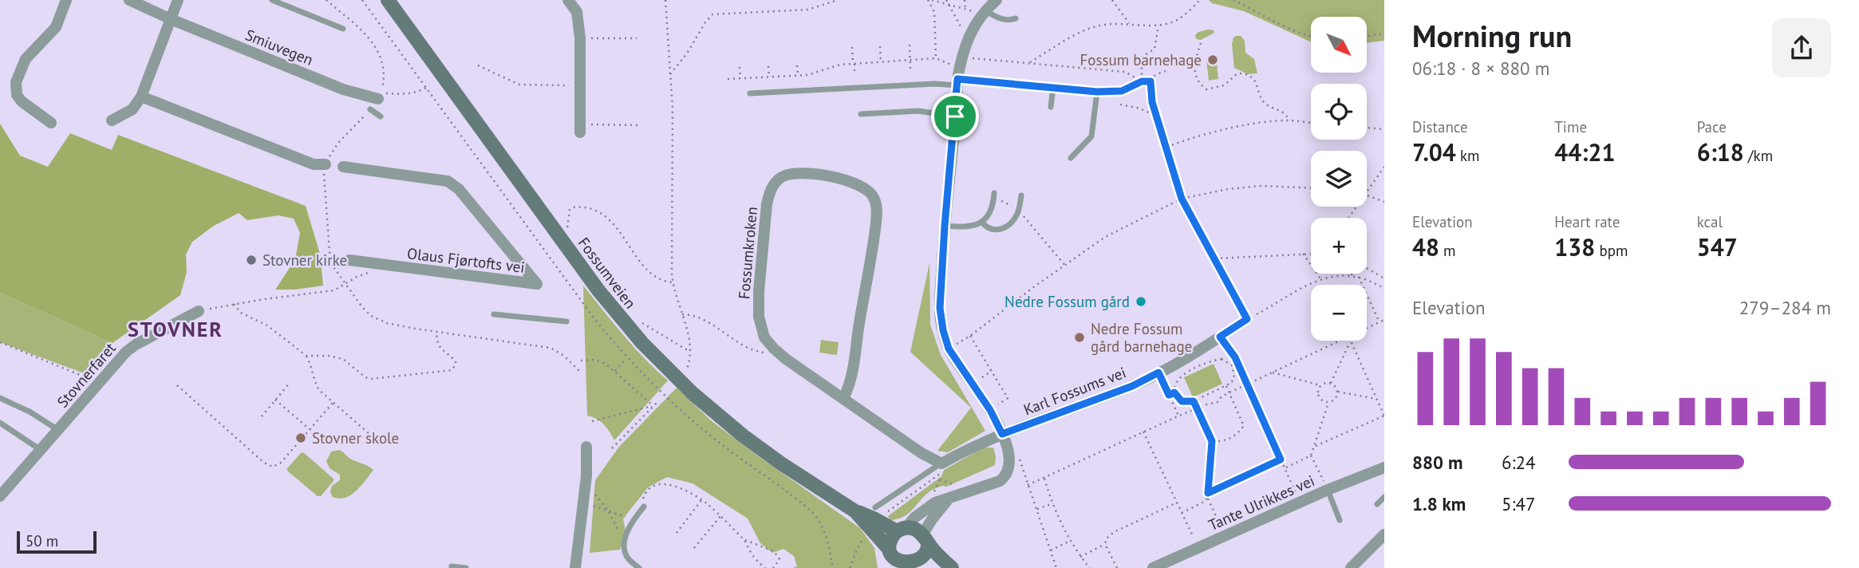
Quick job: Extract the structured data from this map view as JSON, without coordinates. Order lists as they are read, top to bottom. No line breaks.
{"streets":{"street":["Smiuvegen","Fossumkroken","Olaus Fjørtofts vei","Fossumveien","Stovnerfaret","Karl Fossums vei","Tante Ulrikkes vei"]},"districts":["STOVNER"],"places":["Fossum barnehage","Stovner kirke","Nedre Fossum gård","Nedre Fossum gård barnehage","Stovner skole"],"scale_bar":"50 m","north":"bottom right","page":{"heading":["Morning run","06:18 · 8 × 880 m"],"map_buttons":["+","−"],"stats":[["Distance","7.04 km"],["Time","44:21"],["Pace","6:18 /km"],["Elevation","48 m"],["Heart rate","138 bpm"],["kcal","547"]],"chart":["Elevation","279–284 m"],"list":[{"name":"880 m","note":"6:24"},{"name":"1.8 km","note":"5:47"}],"scale":"50 m"}}
